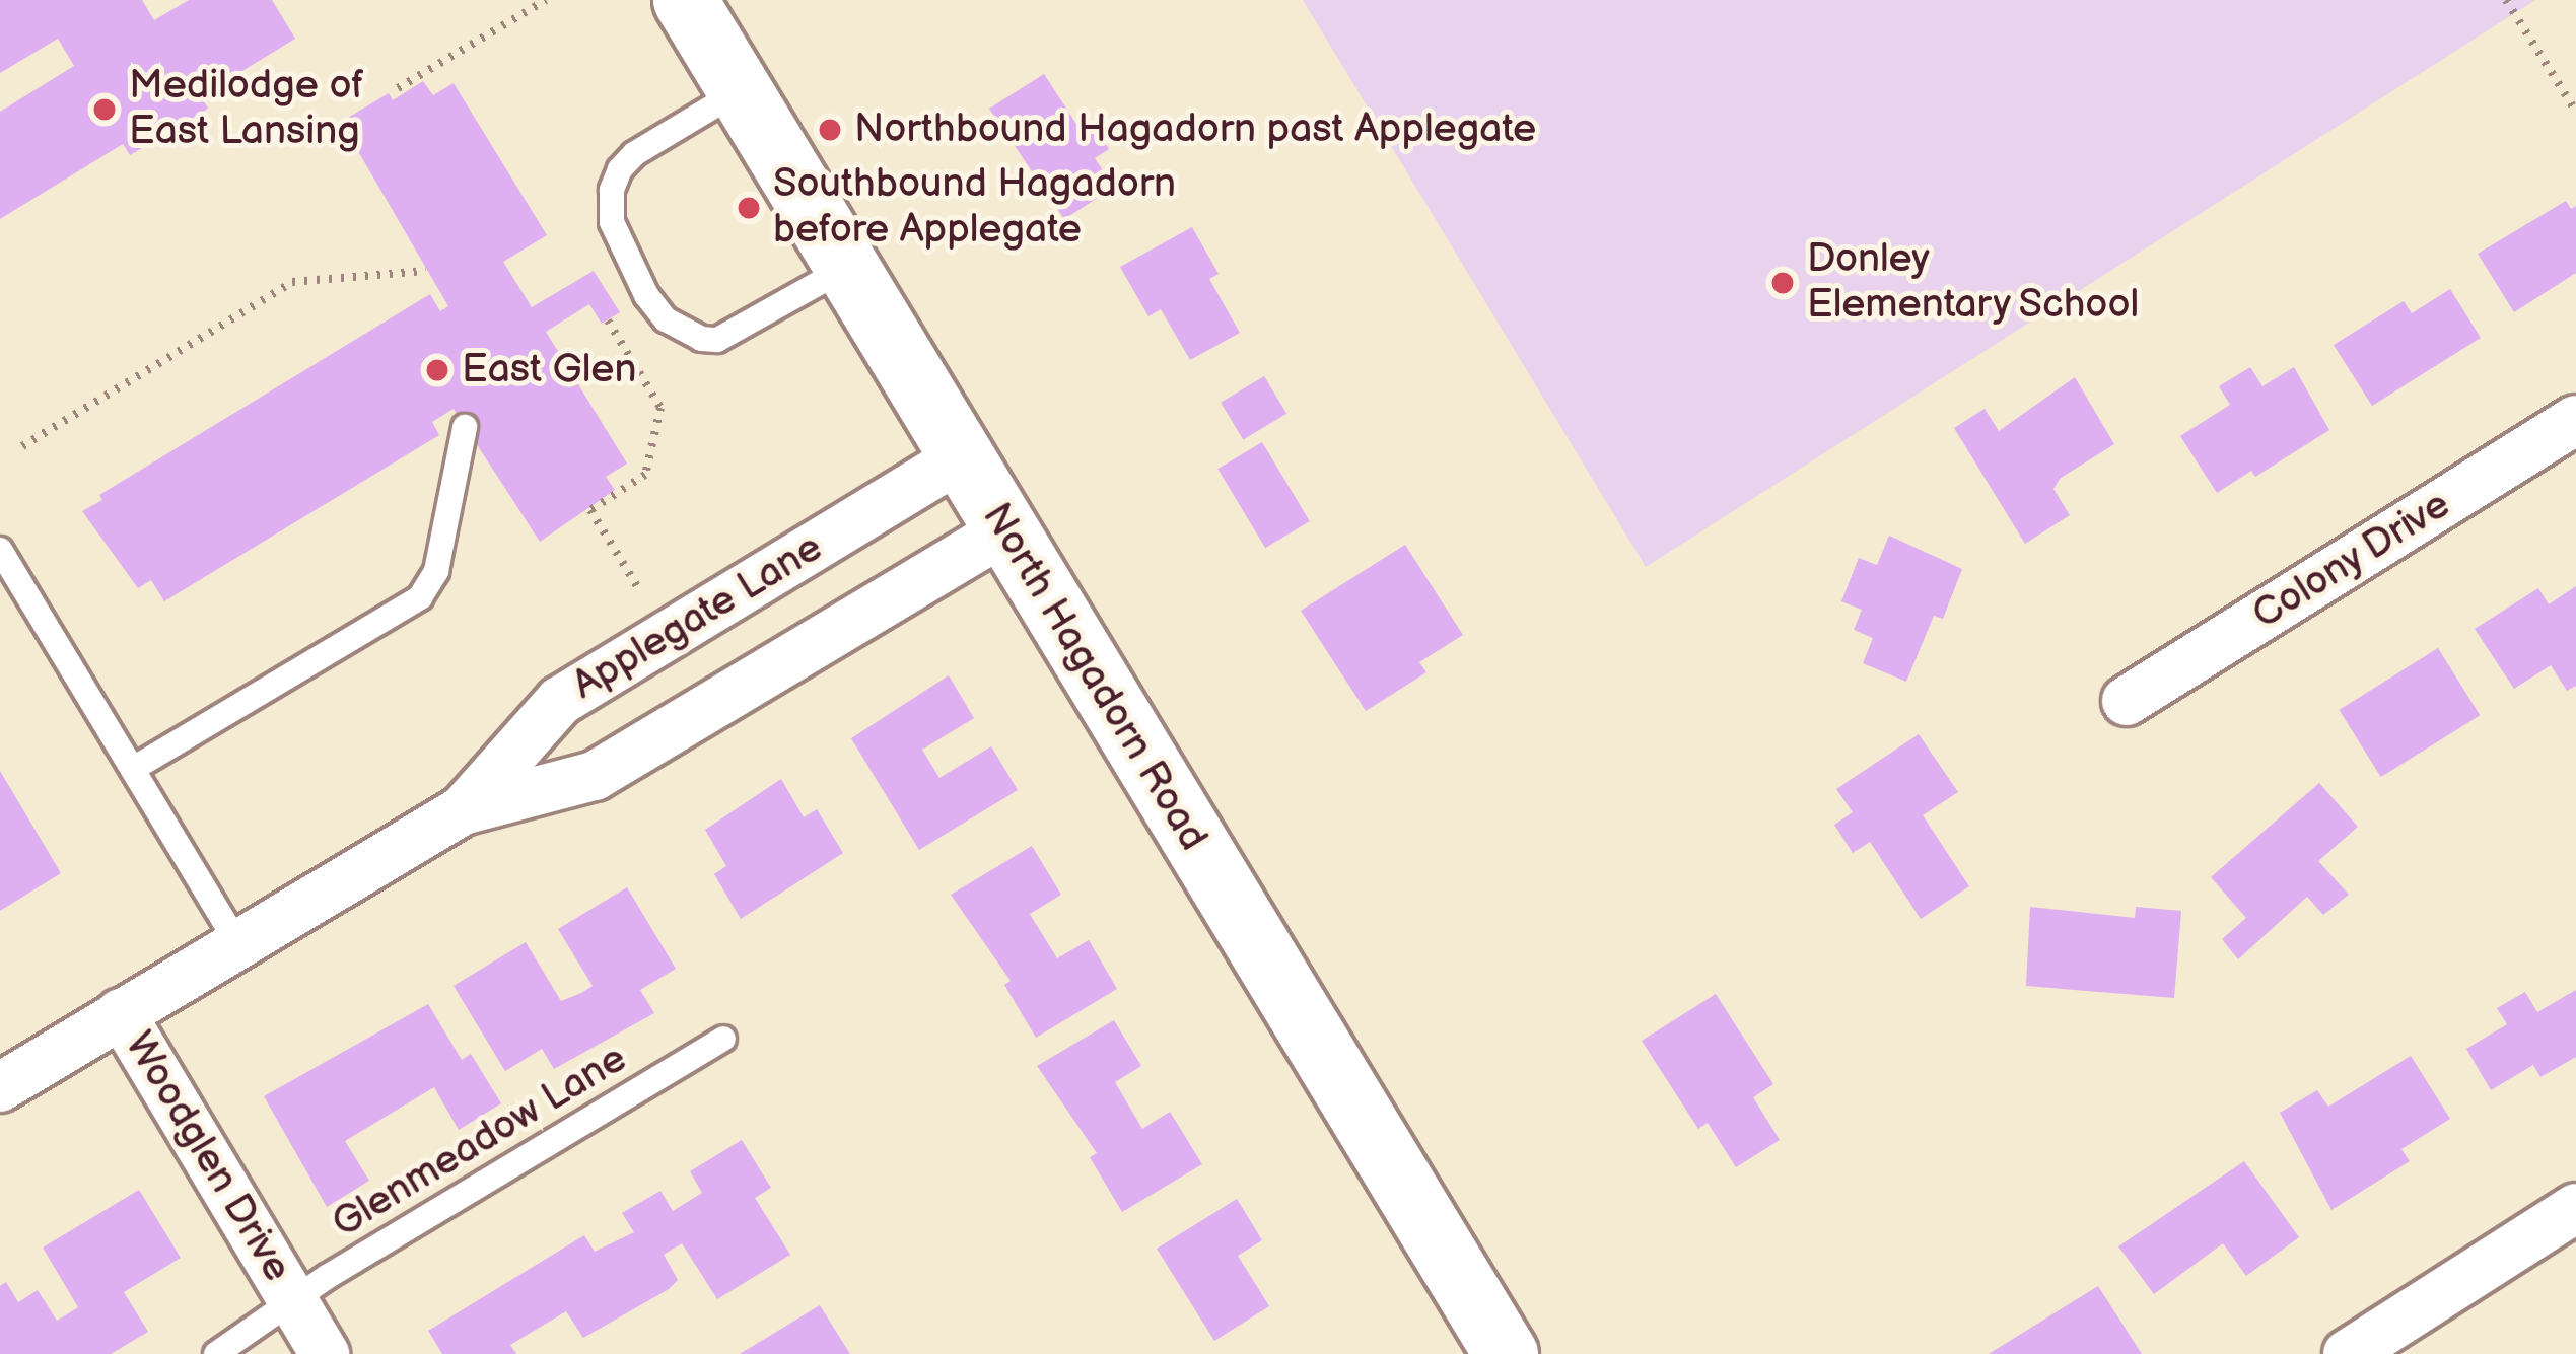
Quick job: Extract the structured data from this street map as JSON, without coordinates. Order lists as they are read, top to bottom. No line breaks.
{"streets":{"street":["Colony Drive","Applegate Lane","North Hagadorn Road","Woodglen Drive"],"lane":["Glenmeadow Lane"]},"crossings":[["Applegate Lane","North Hagadorn Road"],["Applegate Lane","Woodglen Drive"],["Glenmeadow Lane","Woodglen Drive"]],"places":["Medilodge of East Lansing","Northbound Hagadorn past Applegate","Southbound Hagadorn before Applegate","Donley Elementary School","East Glen"]}
